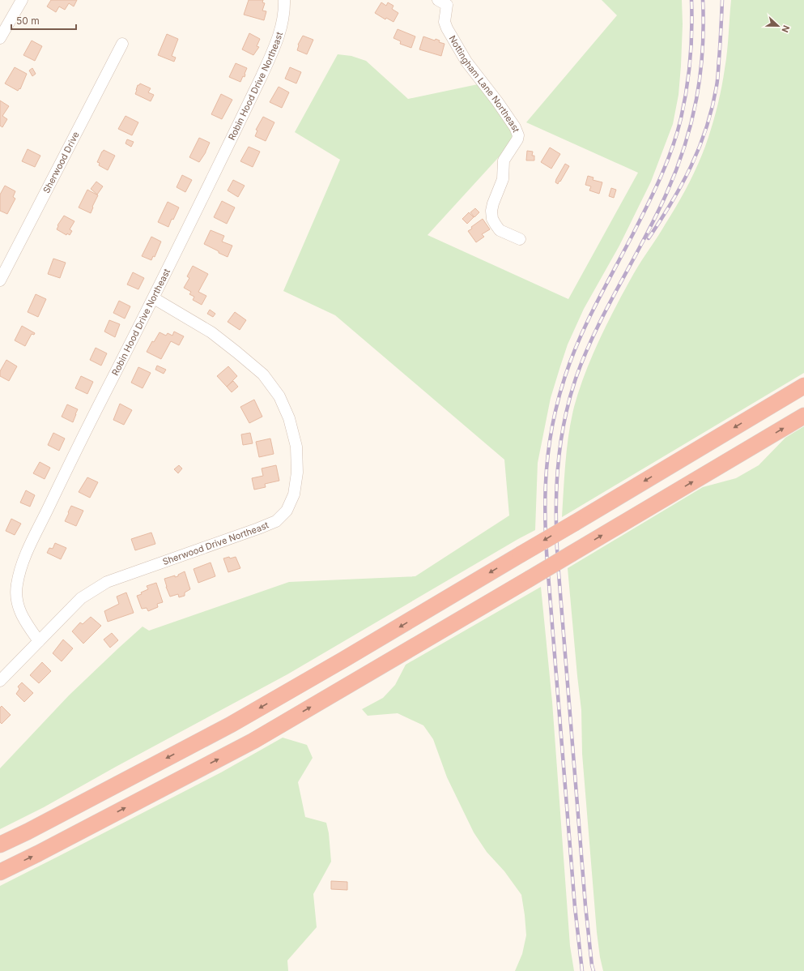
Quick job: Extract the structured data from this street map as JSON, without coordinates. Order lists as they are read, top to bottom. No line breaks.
{"streets":{"street":["Nottingham Lane Northeast","Robin Hood Drive Northeast","Sherwood Drive","Sherwood Drive Northeast"]},"crossings":[["Robin Hood Drive Northeast","Sherwood Drive Northeast"]],"scale_bar":"50 m","north":"right"}
